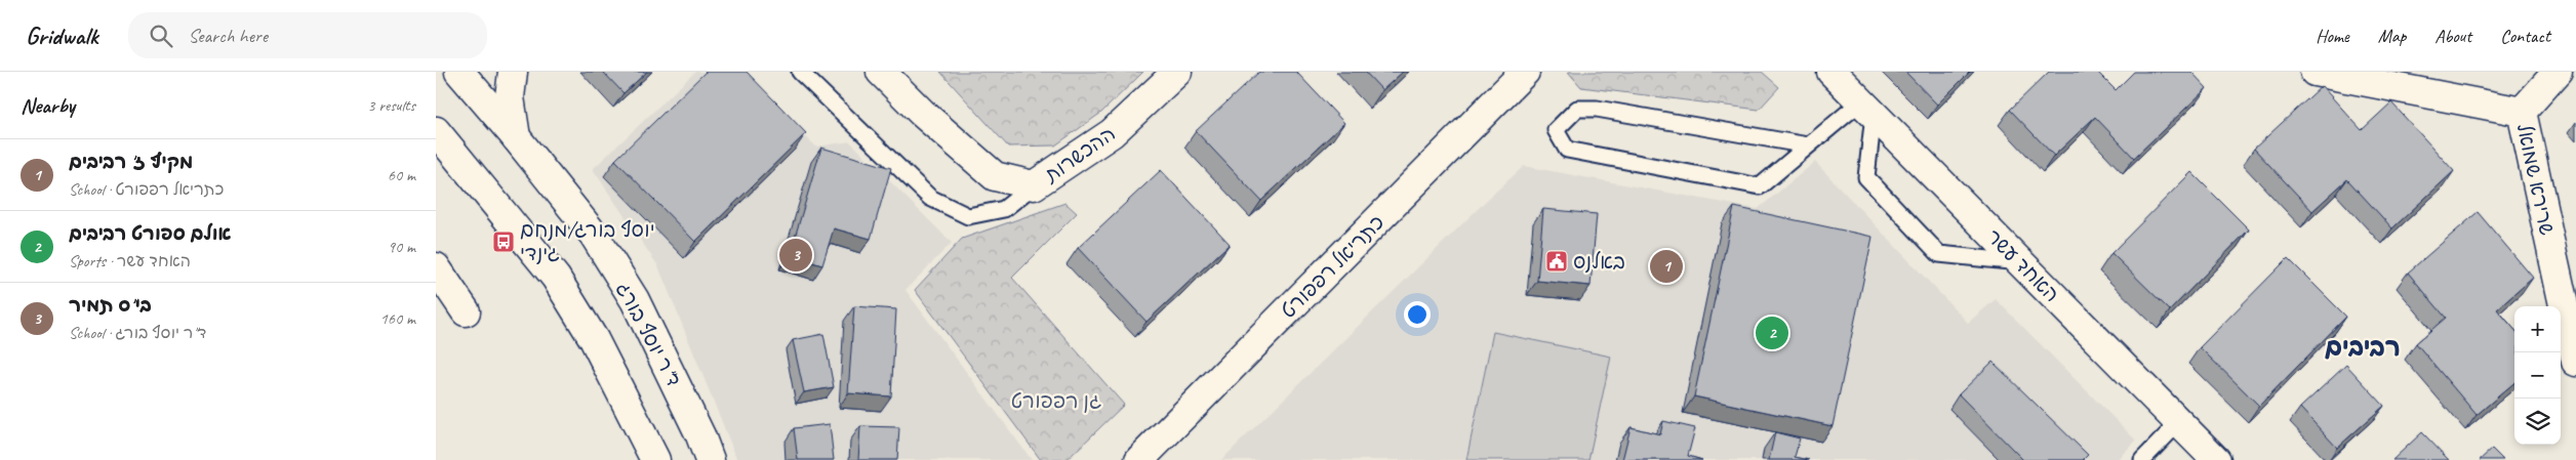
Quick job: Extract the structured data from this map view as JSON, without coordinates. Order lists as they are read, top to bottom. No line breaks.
{"streets":{"street":["ההכשרות","שרירא שמואל","האחד עשר","כתריאל רפפורט","ד\"ר יוסף בורג"]},"districts":["רביבים"],"parks":["גן רפפורט"],"places":{"bus stop":["יוסף בורג/מנחם גינדי"],"public building":["באלנס"]},"page":{"header":"Gridwalk","search":"Search here","nav":["Home","Map","About","Contact"],"heading":["Nearby","3 results"],"list":[{"mark":"1","name":"מקיף ז' רביבים","note":"School · כתריאל רפפורט","value":"60 m"},{"mark":"2","name":"אולם ספורט רביבים","note":"Sports · האחד עשר","value":"90 m"},{"mark":"3","name":"בי\"ס תמיר","note":"School · ד\"ר יוסף בורג","value":"160 m"}],"pins":["3","1","2"],"map_buttons":["+","−"]}}
